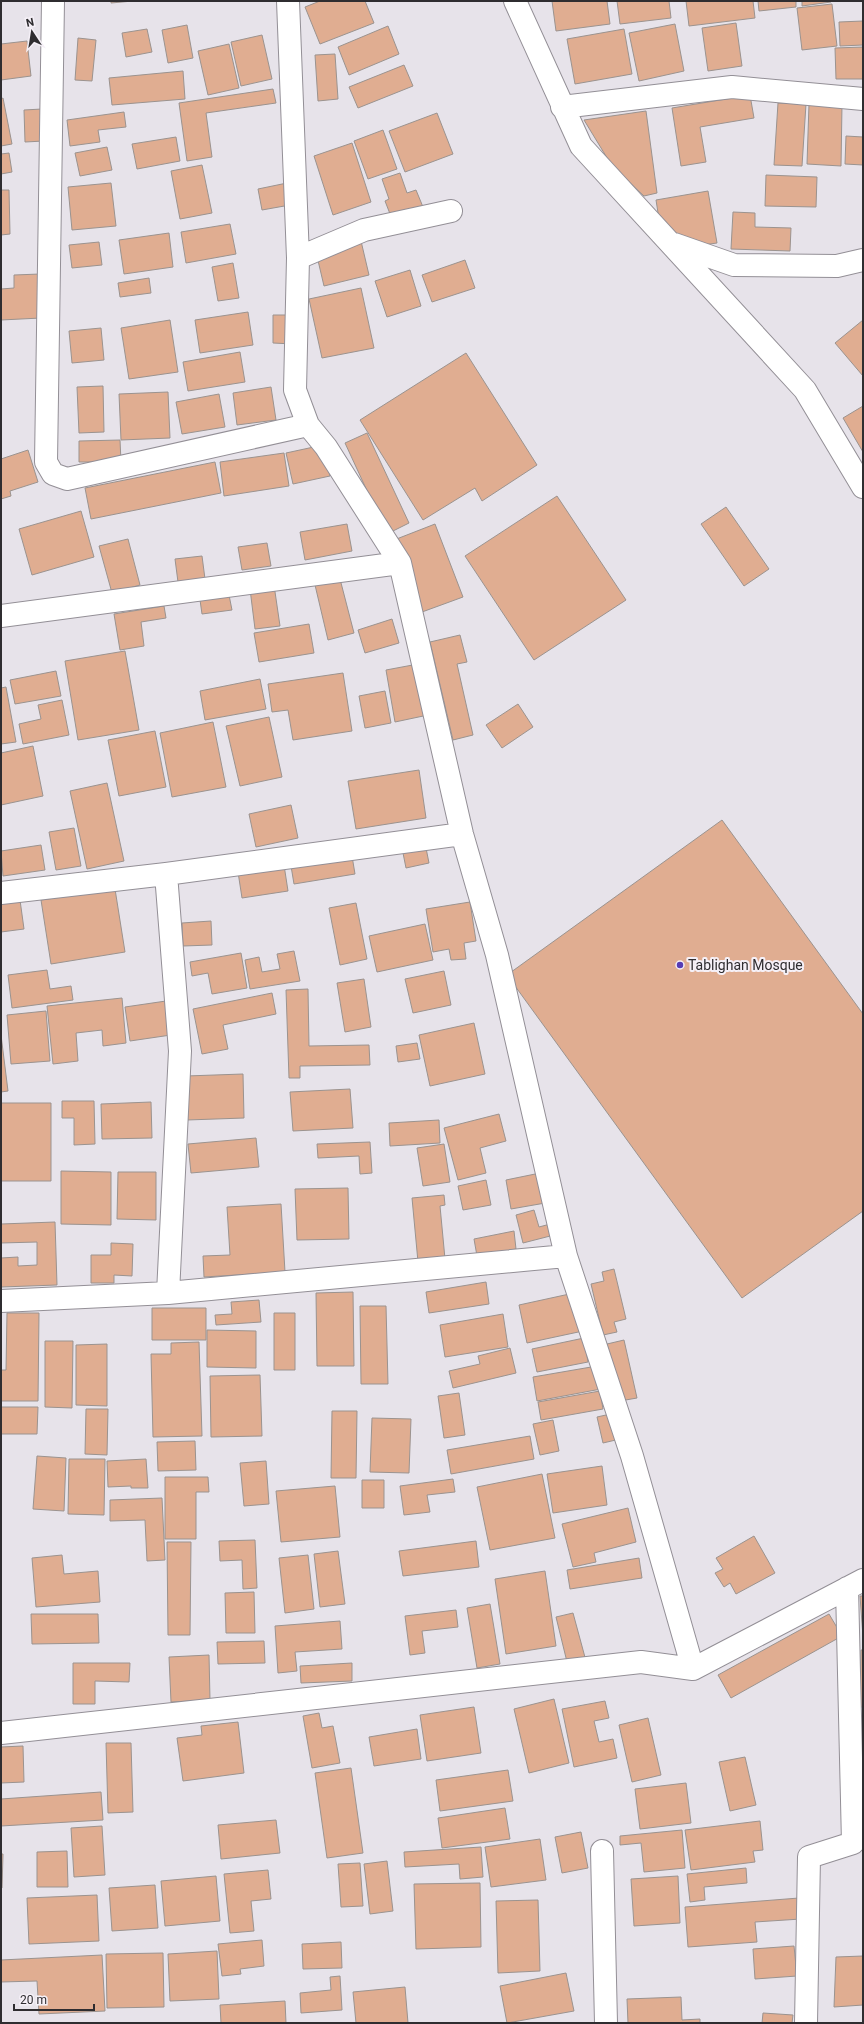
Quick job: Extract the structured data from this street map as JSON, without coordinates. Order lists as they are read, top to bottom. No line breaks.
{"places":["Tablighan Mosque"],"scale_bar":"20 m","north":"top"}
